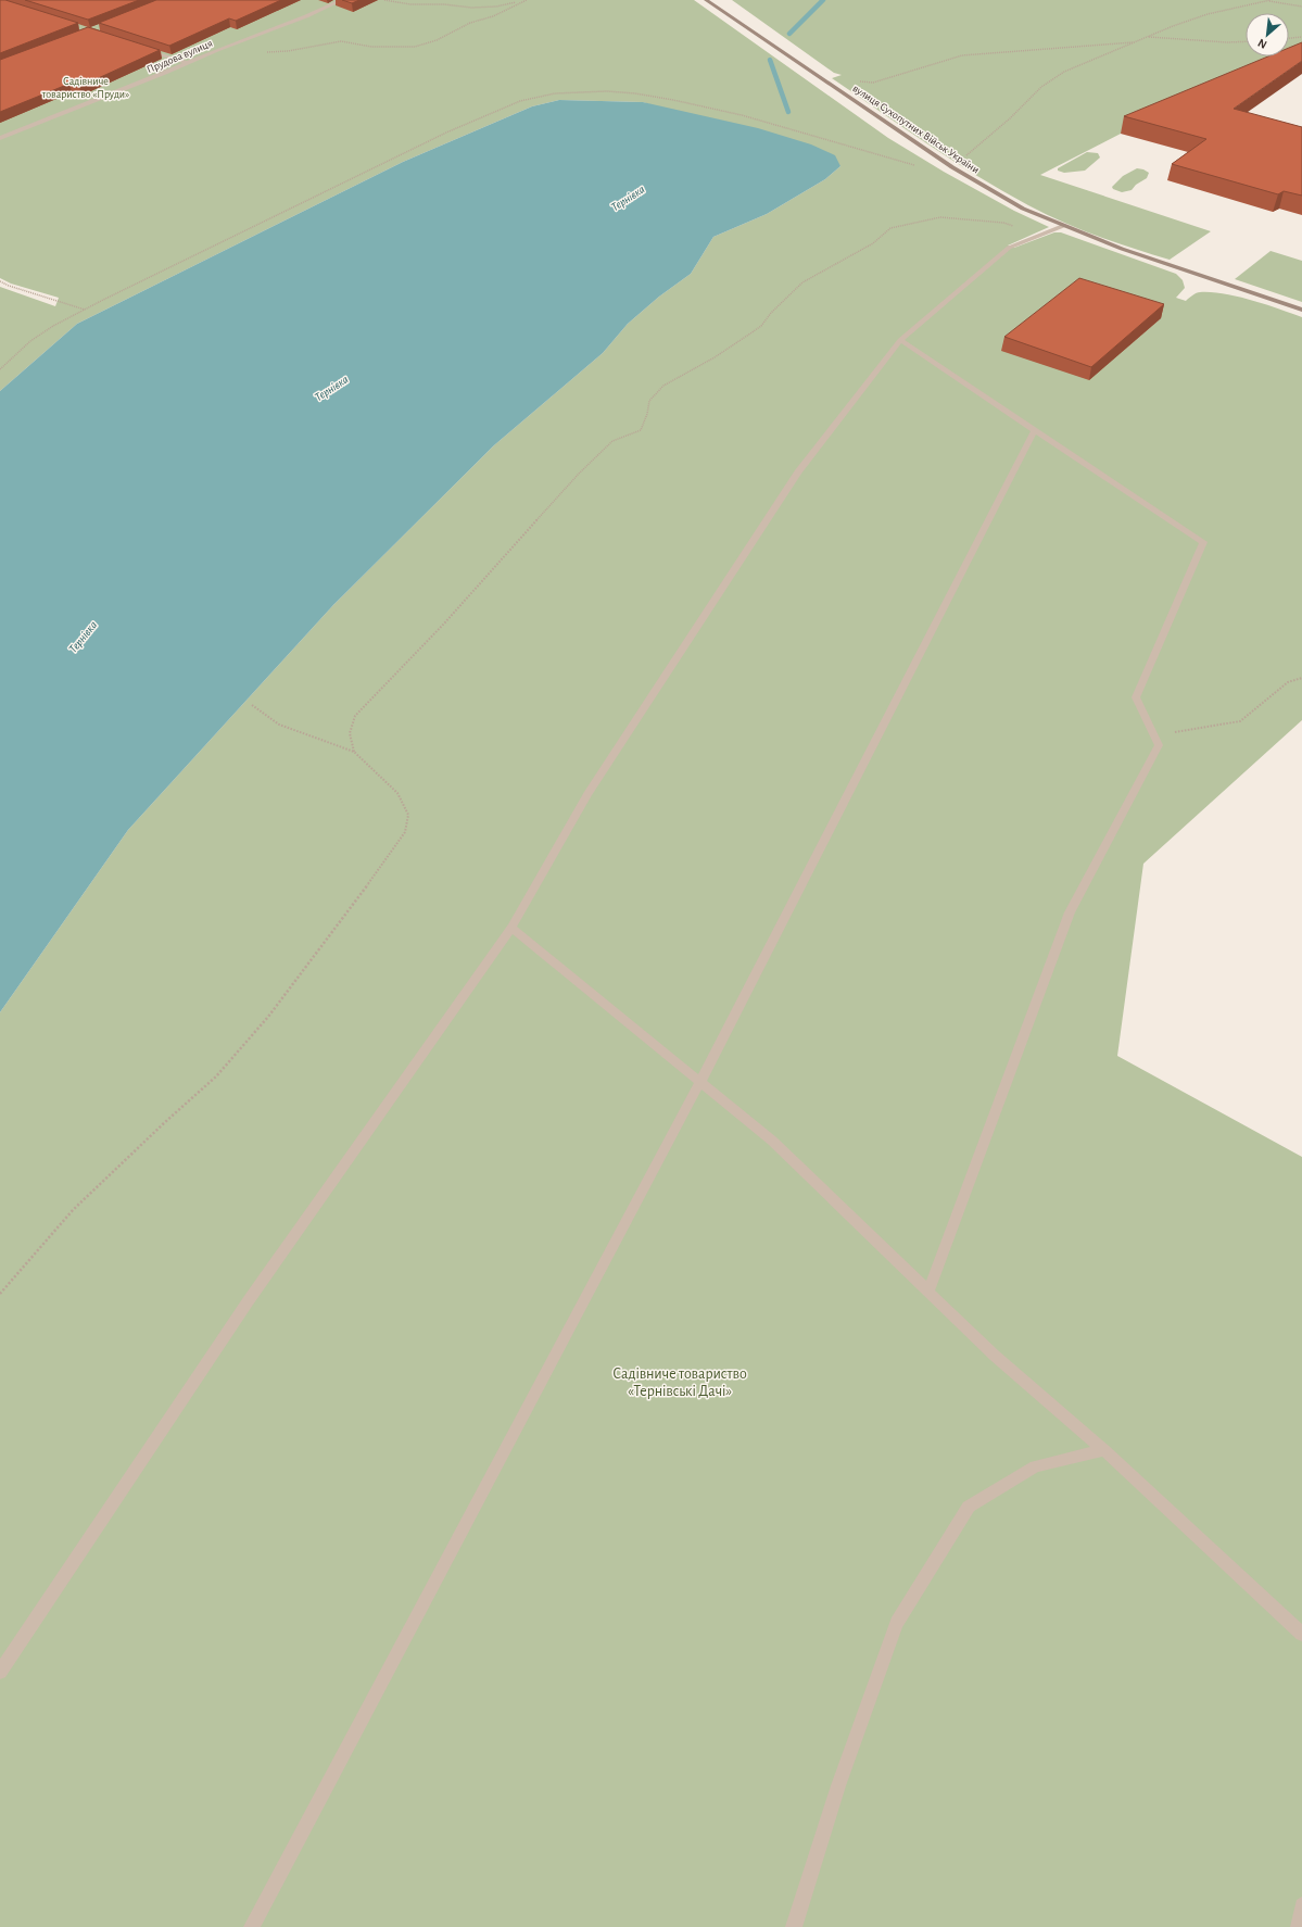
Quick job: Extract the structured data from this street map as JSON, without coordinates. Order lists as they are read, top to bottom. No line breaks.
{"streets":{"street":["вулиця Сухопутних Військ України"],"lane":["Прудова вулиця"]},"water":["Тернівка"],"parks":["Садівниче товариство «Пруди»","Садівниче товариство «Тернівські Дачі»"],"north":"bottom left"}
